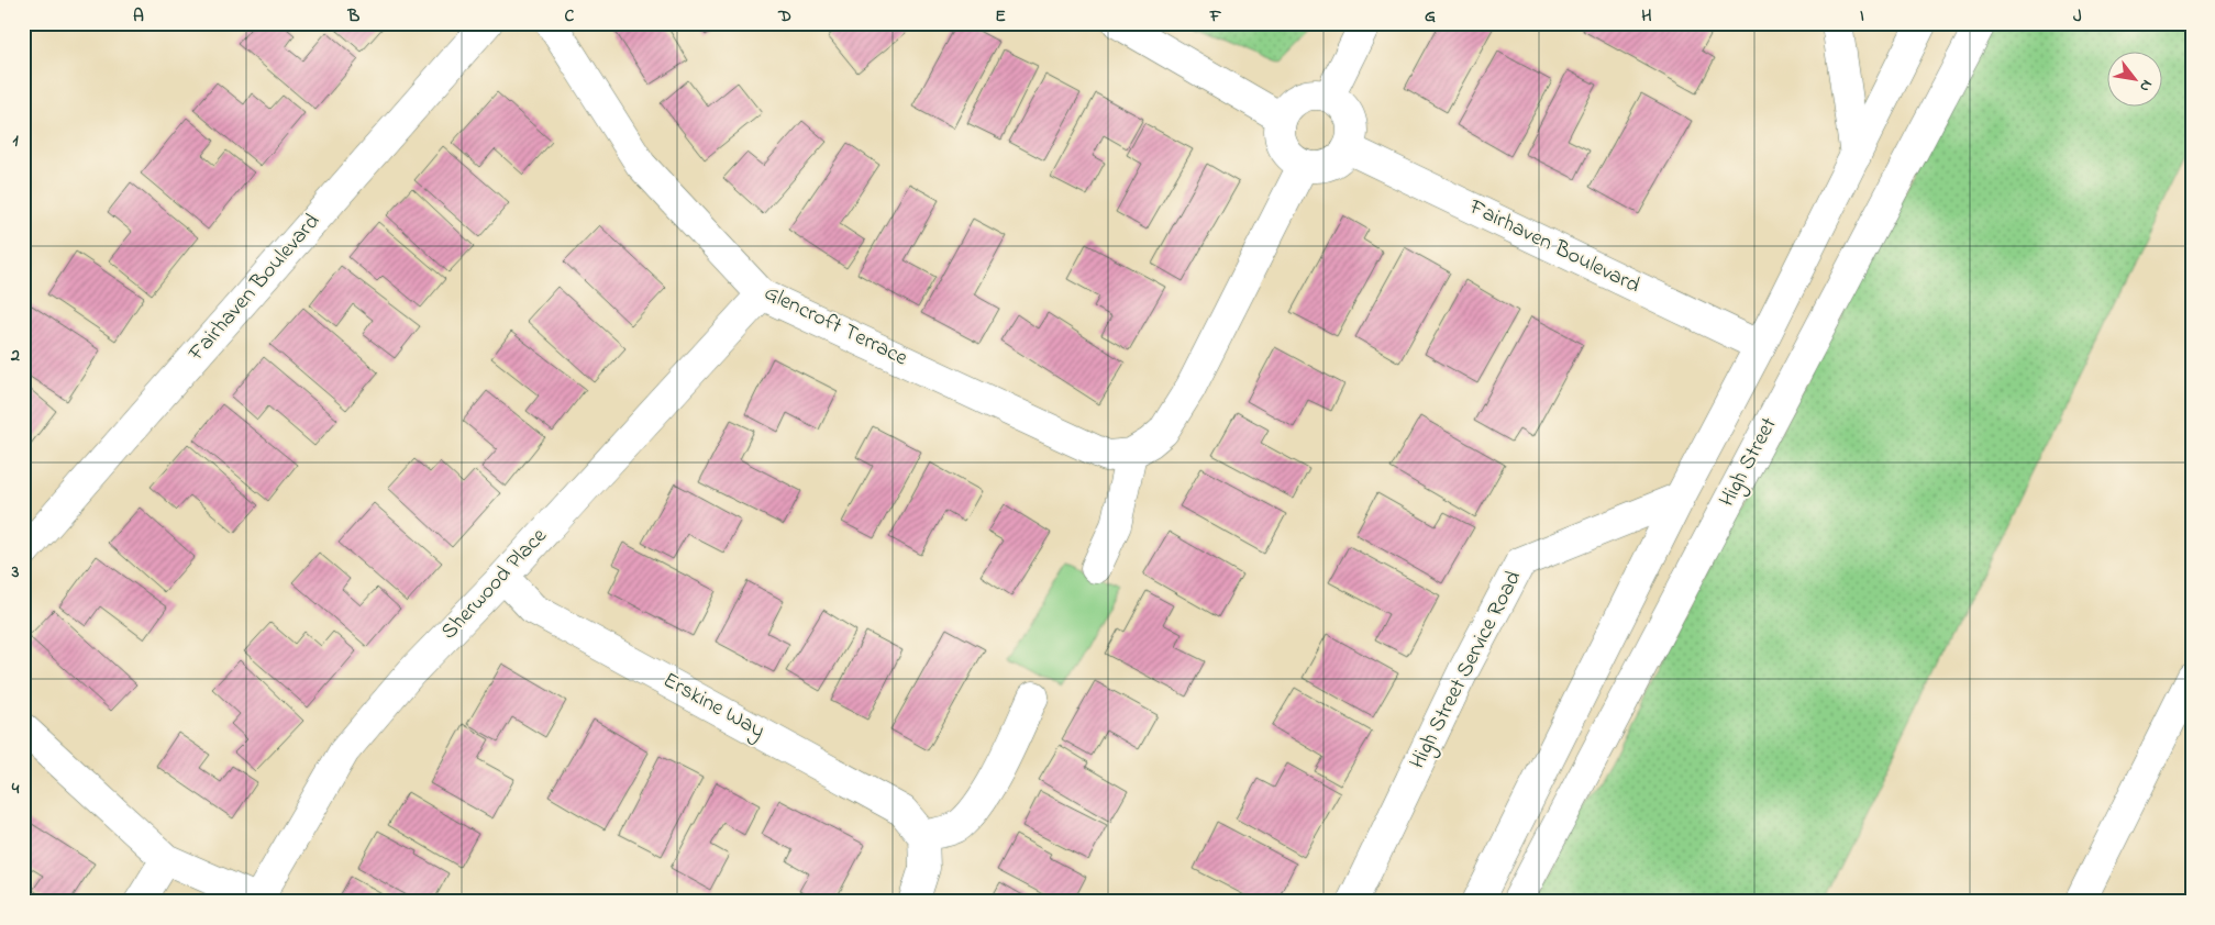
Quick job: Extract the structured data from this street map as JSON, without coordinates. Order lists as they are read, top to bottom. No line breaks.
{"streets":{"street":["Fairhaven Boulevard","Glencroft Terrace","High Street","Sherwood Place","High Street Service Road","Erskine Way"]},"crossings":[["Fairhaven Boulevard","High Street"],["Glencroft Terrace","Sherwood Place"],["High Street","High Street Service Road"],["Sherwood Place","Erskine Way"]],"north":"bottom right","grid":{"columns":["A","B","C","D","E","F","G","H","I","J"],"rows":["1","2","3","4"]}}
